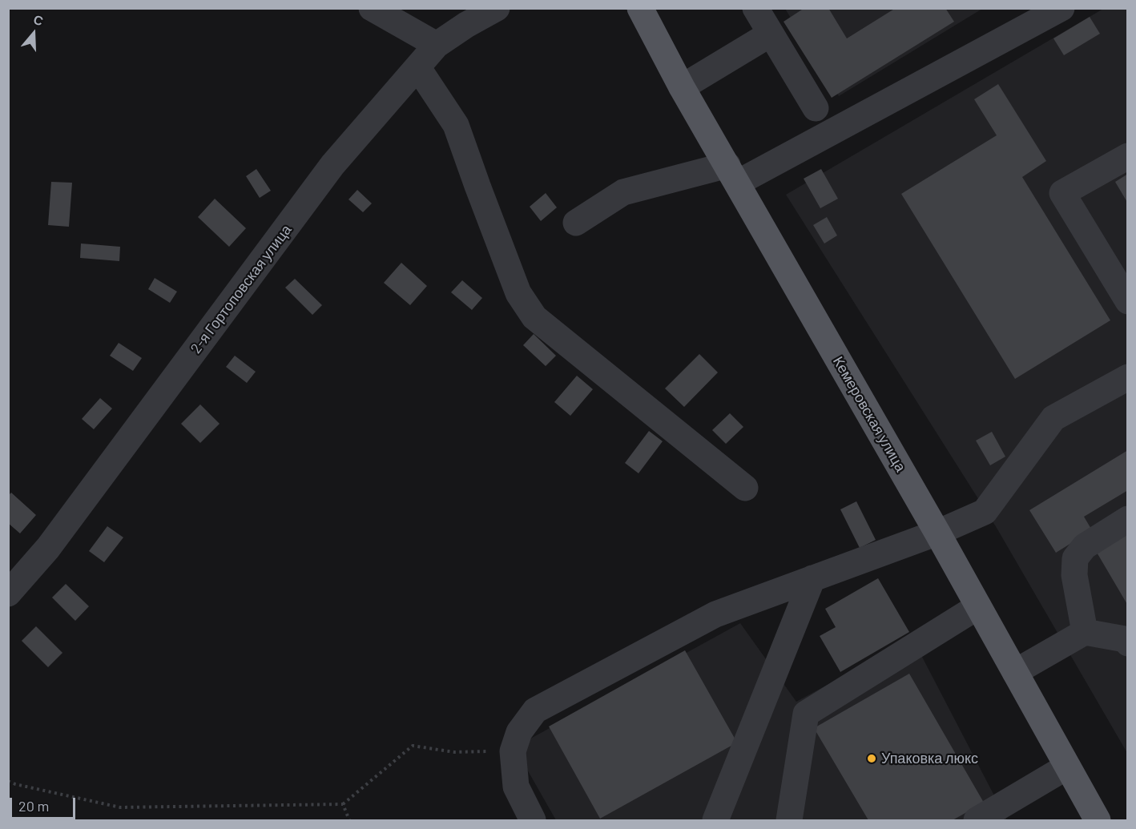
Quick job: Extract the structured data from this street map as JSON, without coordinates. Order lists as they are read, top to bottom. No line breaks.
{"streets":{"main road":["Кемеровская улица"],"street":["2-я Гортоповская улица"]},"places":["Упаковка люкс"],"scale_bar":"20 m","north":"top"}
